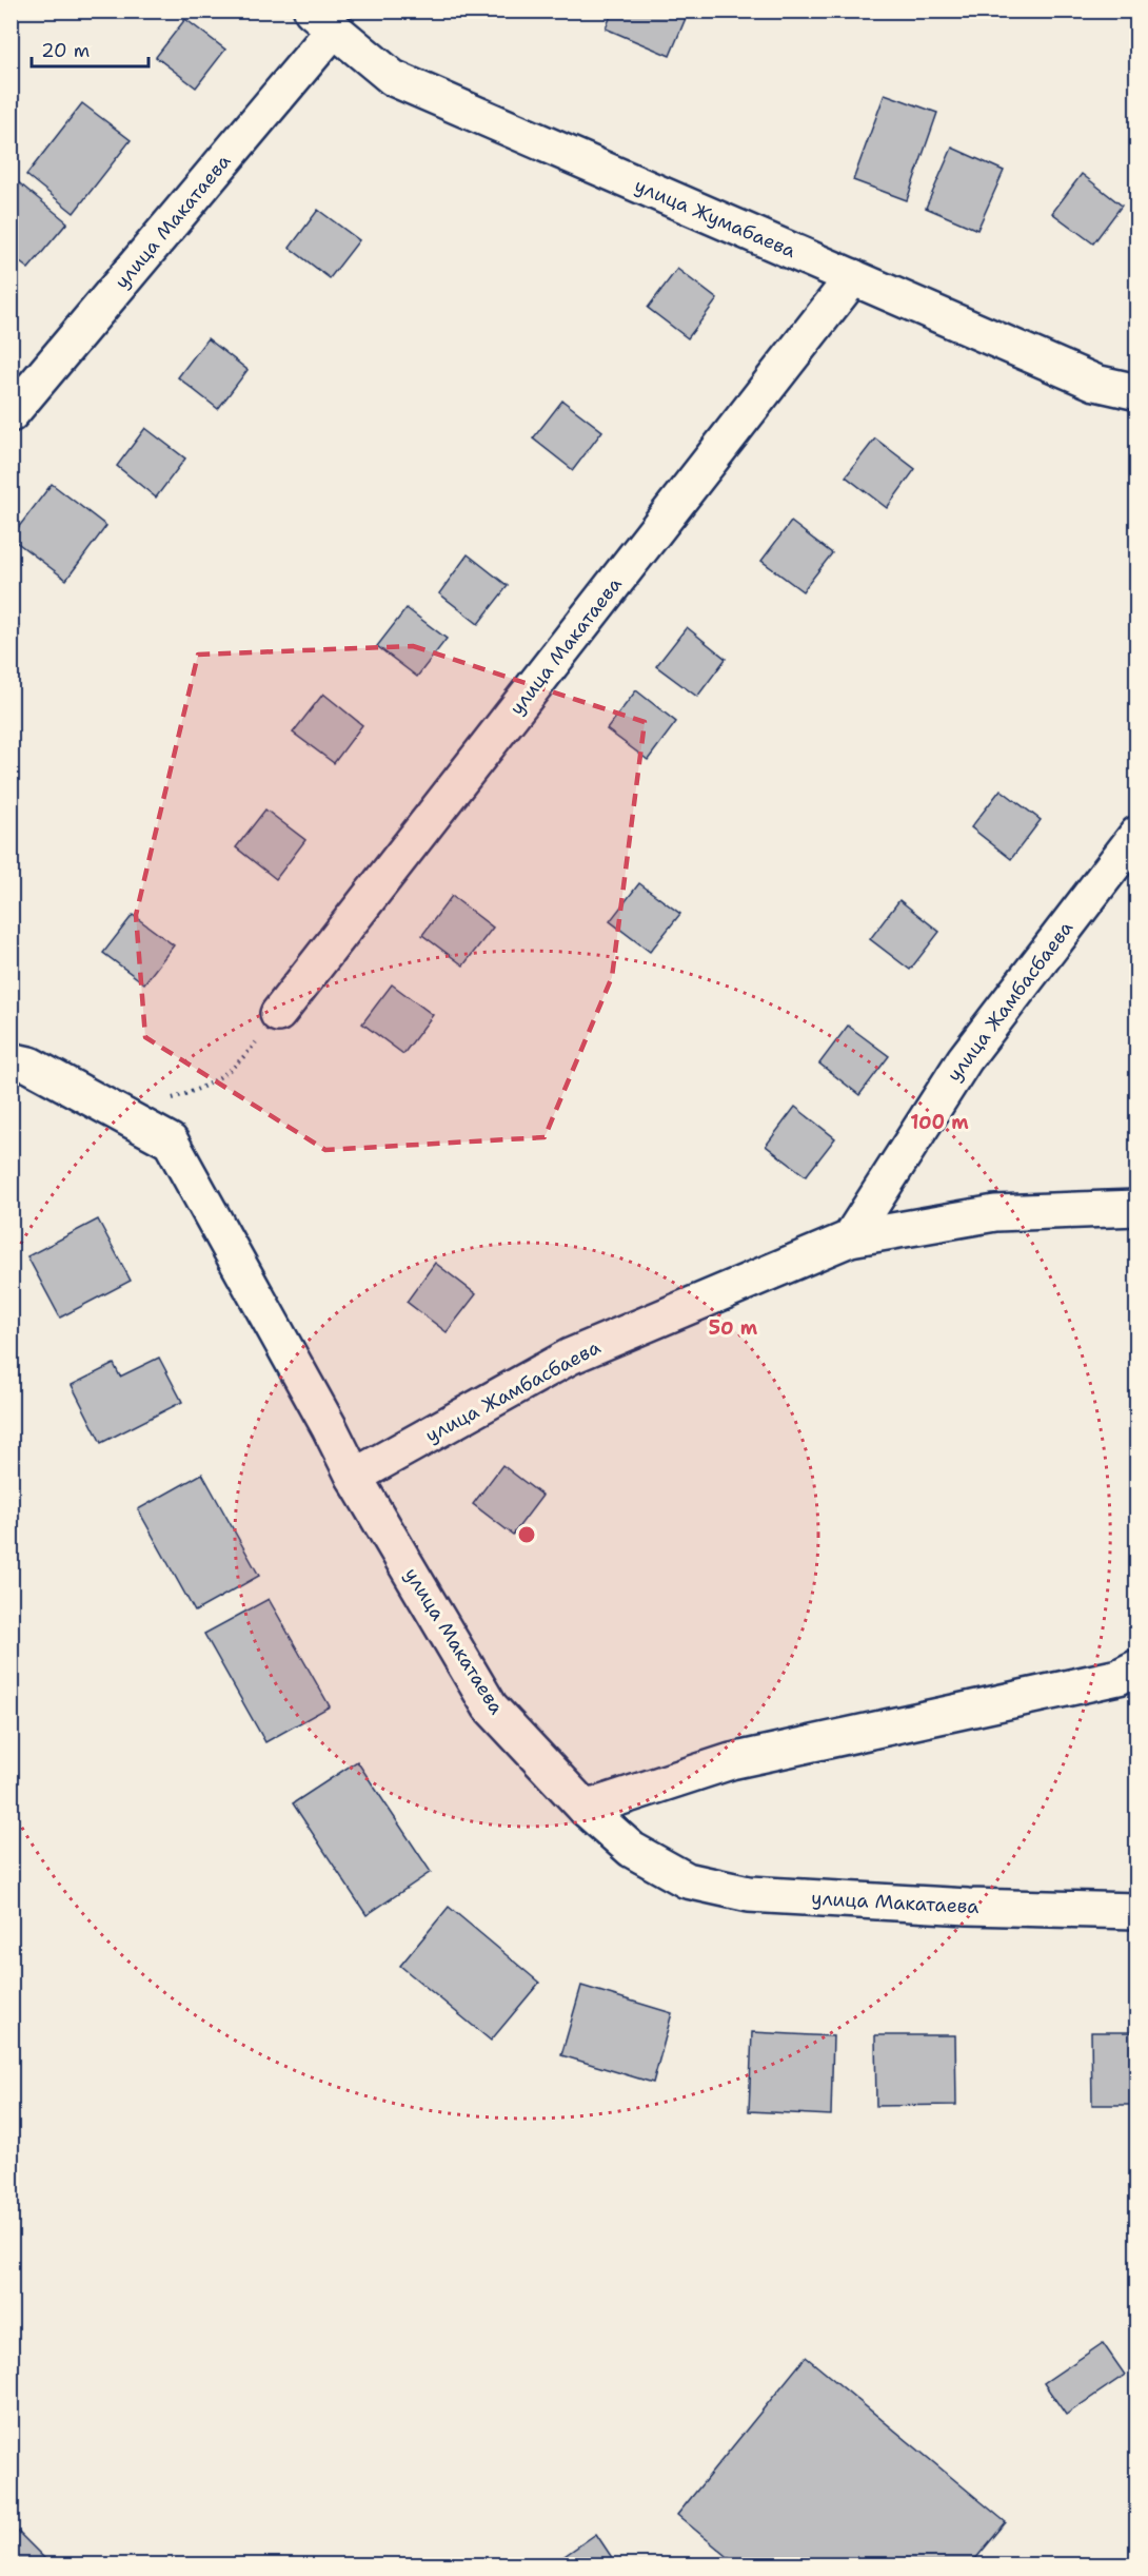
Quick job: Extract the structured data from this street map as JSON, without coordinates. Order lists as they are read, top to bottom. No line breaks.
{"streets":{"street":["улица Жумабаева","улица Макатаева","улица Жамбасбаева"]},"crossings":[["улица Жумабаева","улица Макатаева"],["улица Макатаева","улица Жамбасбаева"]],"scale_bar":"20 m","rings":["100 m","50 m"]}
